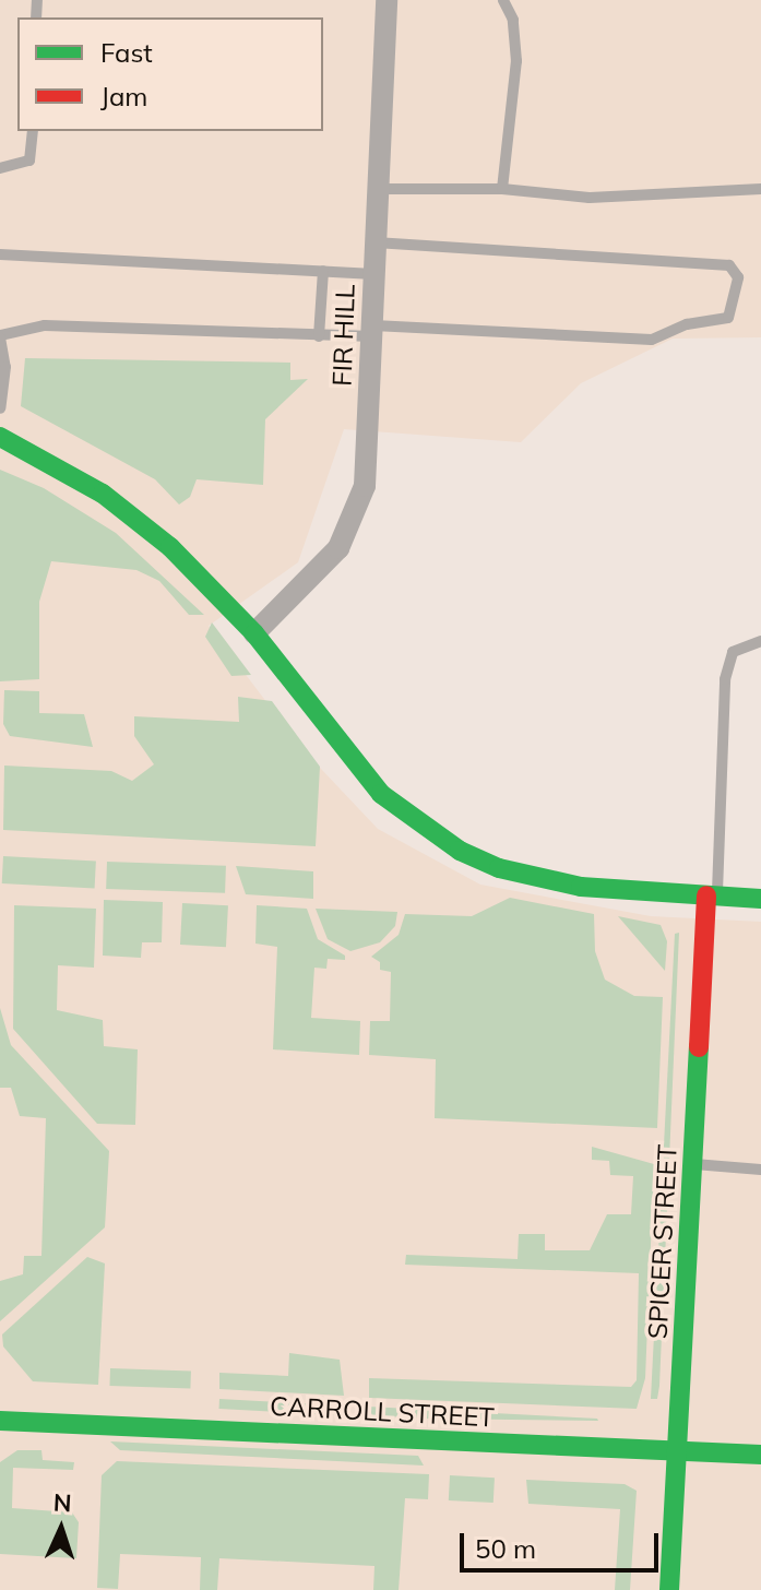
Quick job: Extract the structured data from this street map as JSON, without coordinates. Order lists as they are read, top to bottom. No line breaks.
{"streets":{"street":["FIR HILL","SPICER STREET","CARROLL STREET"]},"crossings":[["SPICER STREET","CARROLL STREET"]],"legend":["Fast","Jam"],"scale_bar":"50 m","north":"top"}
